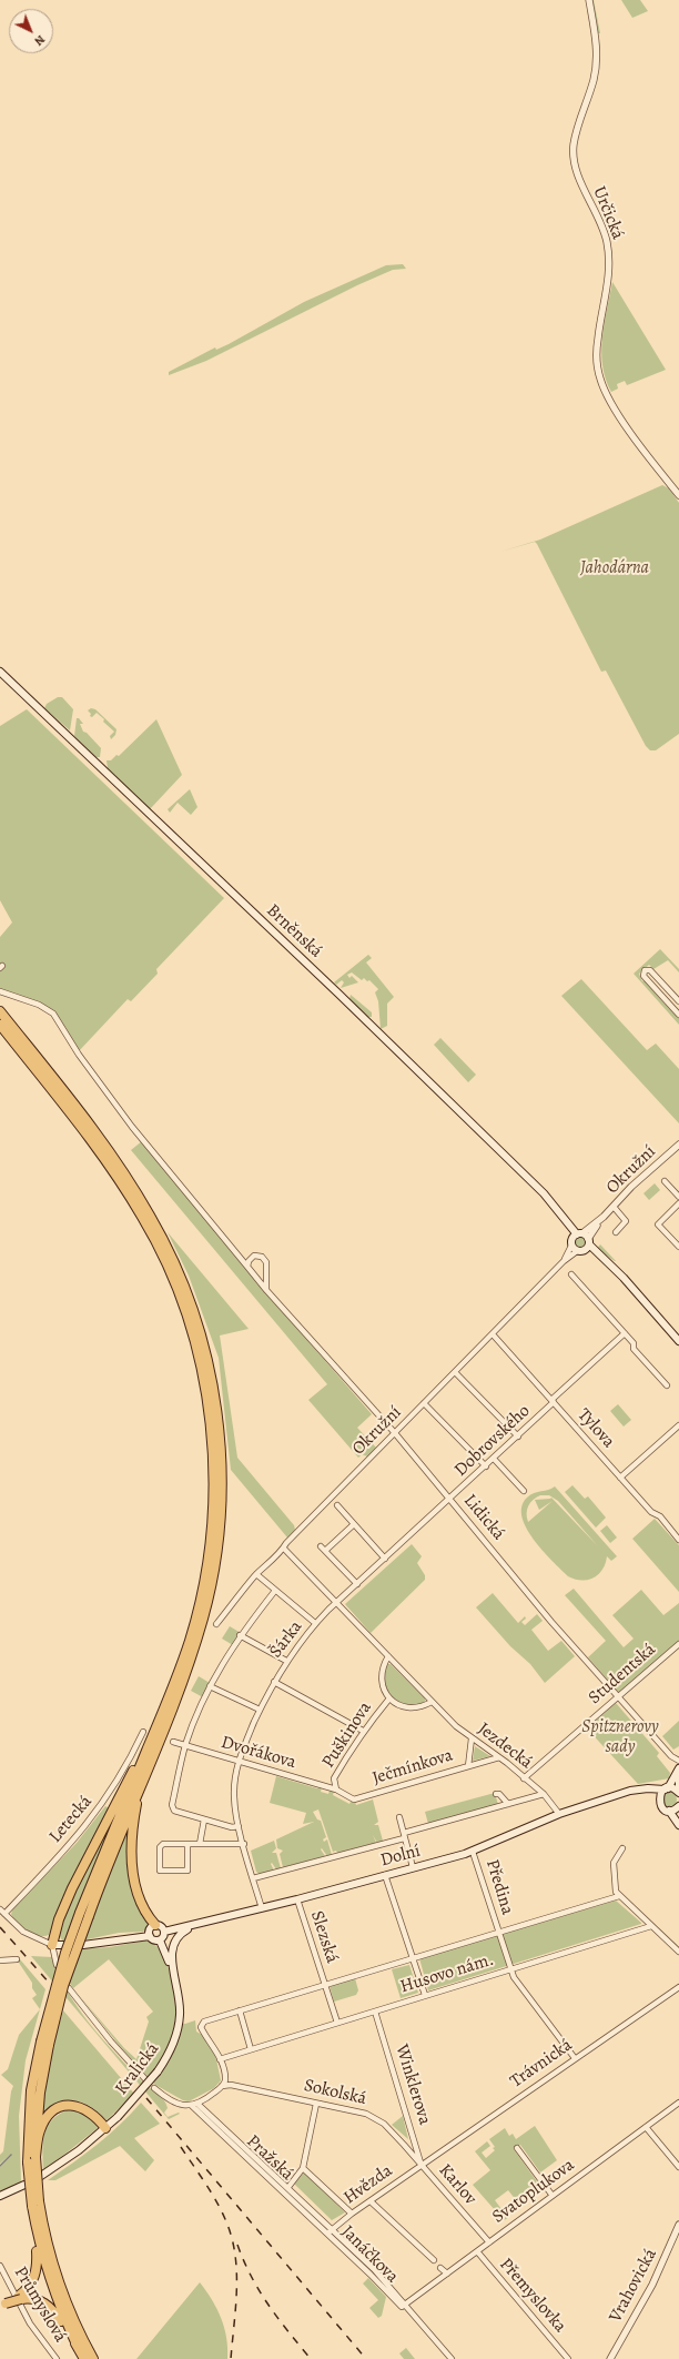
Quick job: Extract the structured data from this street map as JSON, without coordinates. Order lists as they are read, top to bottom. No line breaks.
{"streets":{"main road":["Brněnská","Dolní","Kralická"],"street":["Určická","Okružní","Tylova","Dobrovského","Lidická","Šárka","Studentská","Puškinova","Jezdecká","Dvořákova","Ječmínkova","Letecká","Předina","Slezská","Husovo nám.","Trávnická","Winklerova","Sokolská","Pražská","Hvězda","Karlov","Svatoplukova","Janáčkova","Vrahovická","Přemyslovka","Průmyslová"]},"crossings":[["Brněnská","Okružní"],["Okružní","Tylova"],["Okružní","Lidická"],["Okružní","Jezdecká"],["Tylova","Dobrovského"],["Dobrovského","Lidická"],["Dobrovského","Šárka"],["Lidická","Šárka"],["Lidická","Studentská"],["Šárka","Jezdecká"],["Šárka","Dvořákova"],["Šárka","Dolní"],["Studentská","Jezdecká"],["Puškinova","Dvořákova"],["Puškinova","Ječmínkova"],["Jezdecká","Ječmínkova"],["Jezdecká","Dolní"],["Dvořákova","Ječmínkova"],["Dolní","Předina"],["Dolní","Slezská"],["Dolní","Kralická"],["Předina","Husovo nám."],["Předina","Trávnická"],["Slezská","Husovo nám."],["Husovo nám.","Winklerova"],["Trávnická","Winklerova"],["Trávnická","Sokolská"],["Trávnická","Hvězda"],["Trávnická","Karlov"],["Winklerova","Sokolská"],["Winklerova","Hvězda"],["Winklerova","Karlov"],["Sokolská","Hvězda"],["Sokolská","Karlov"],["Pražská","Hvězda"],["Pražská","Janáčkova"],["Hvězda","Karlov"],["Hvězda","Janáčkova"],["Karlov","Svatoplukova"],["Svatoplukova","Janáčkova"],["Svatoplukova","Přemyslovka"]],"parks":["Jahodárna","Spitznerovy sady"],"north":"bottom right"}
